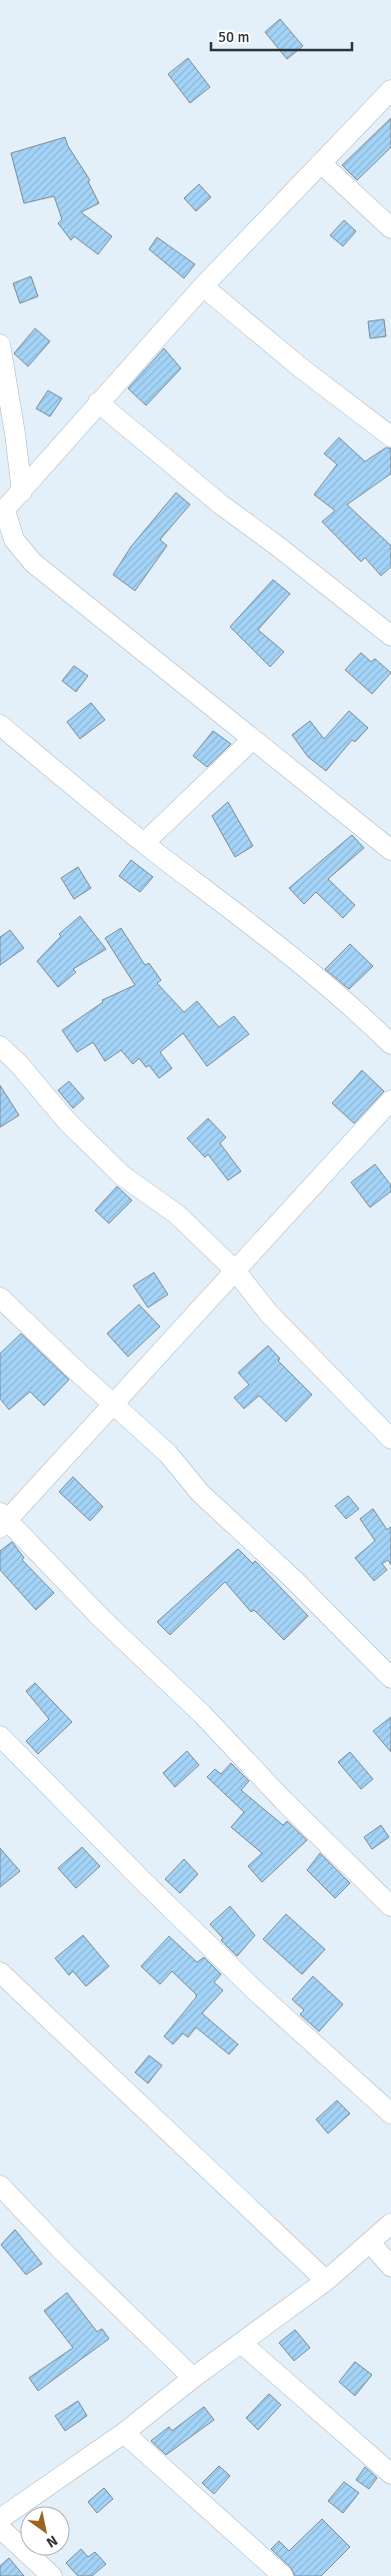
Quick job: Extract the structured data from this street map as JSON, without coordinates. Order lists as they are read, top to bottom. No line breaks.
{"scale_bar":"50 m","north":"bottom right"}
